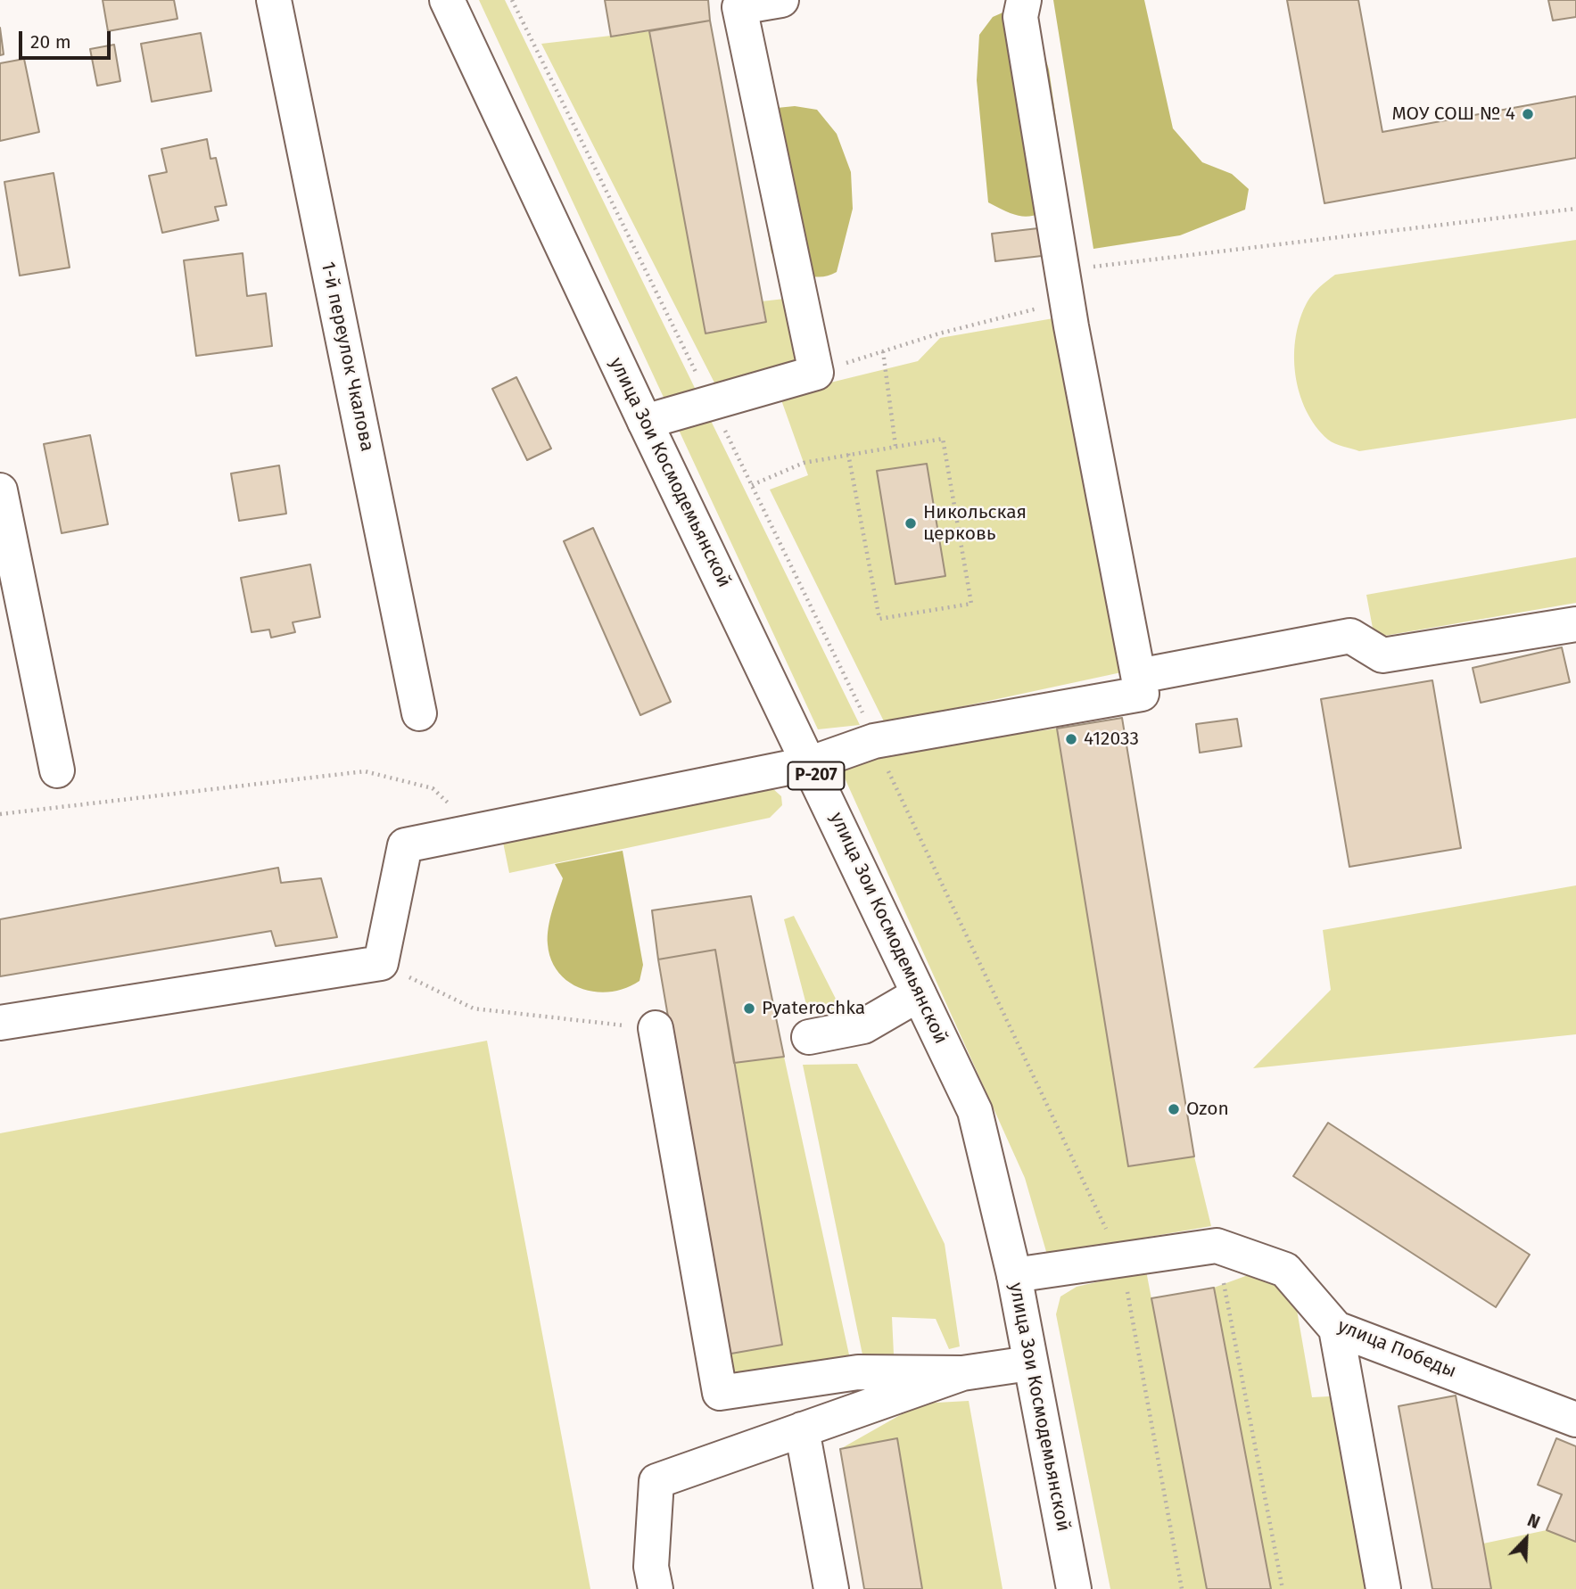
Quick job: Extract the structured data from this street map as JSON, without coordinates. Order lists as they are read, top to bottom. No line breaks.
{"streets":{"street":["1-й переулок Чкалова","улица Зои Космодемьянской","Р-207","улица Победы"]},"crossings":[["улица Зои Космодемьянской","улица Победы"]],"places":["МОУ СОШ № 4","Никольская церковь","412033","Pyaterochka","Ozon"],"scale_bar":"20 m","north":"top right"}
